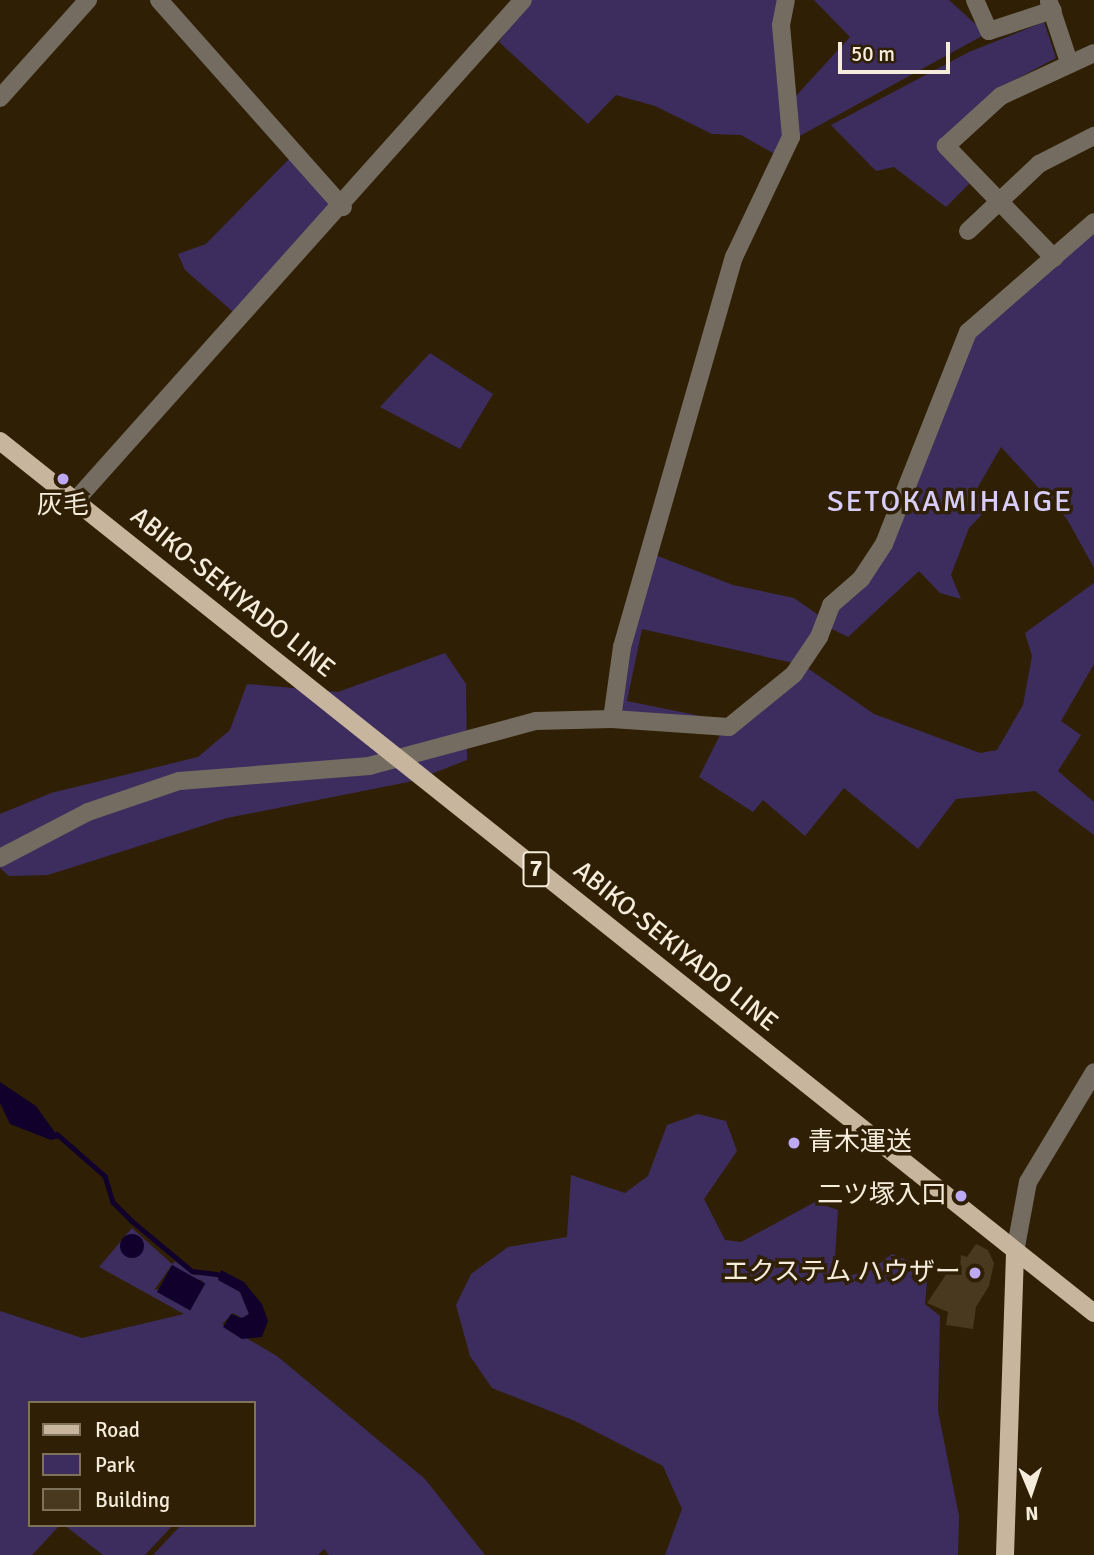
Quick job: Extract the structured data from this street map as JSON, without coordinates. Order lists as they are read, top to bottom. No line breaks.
{"streets":{"main road":["ABIKO-SEKIYADO LINE","7"]},"districts":["SETOKAMIHAIGE"],"places":["灰毛","青木運送","二ツ塚入口","エクステム ハウザー"],"legend":["Road","Park","Building"],"scale_bar":"50 m","north":"bottom"}
